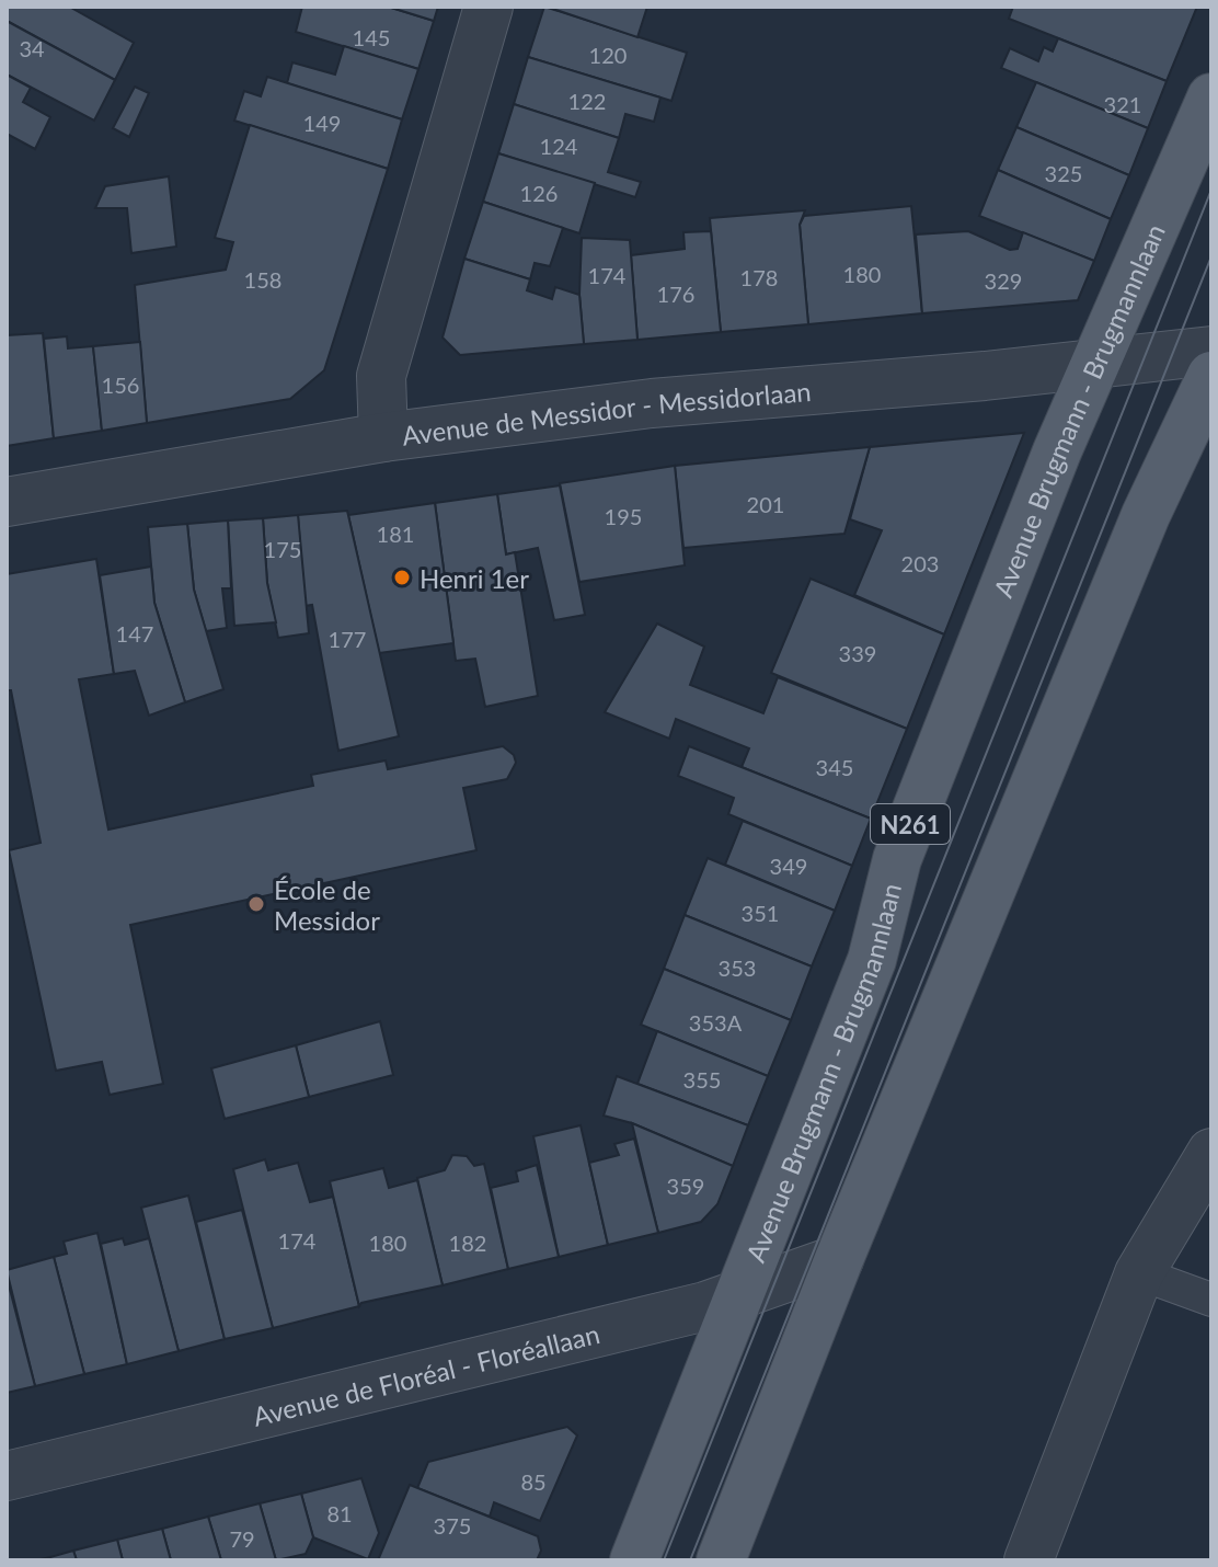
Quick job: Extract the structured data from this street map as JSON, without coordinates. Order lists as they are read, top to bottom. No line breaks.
{"streets":{"main road":["Avenue Brugmann - Brugmannlaan","N261"],"street":["Avenue de Messidor - Messidorlaan","Avenue de Floréal - Floréallaan"]},"crossings":[["Avenue Brugmann - Brugmannlaan","Avenue de Messidor - Messidorlaan"],["Avenue Brugmann - Brugmannlaan","Avenue de Floréal - Floréallaan"]],"places":["Henri 1er","École de Messidor"],"house_numbers":["145","34","120","122","321","149","124","325","126","180","174","178","158","329","176","156","201","195","181","175","203","147","177","339","345","349","351","353","353A","355","359","174","180","182","85","81","375","79"]}
